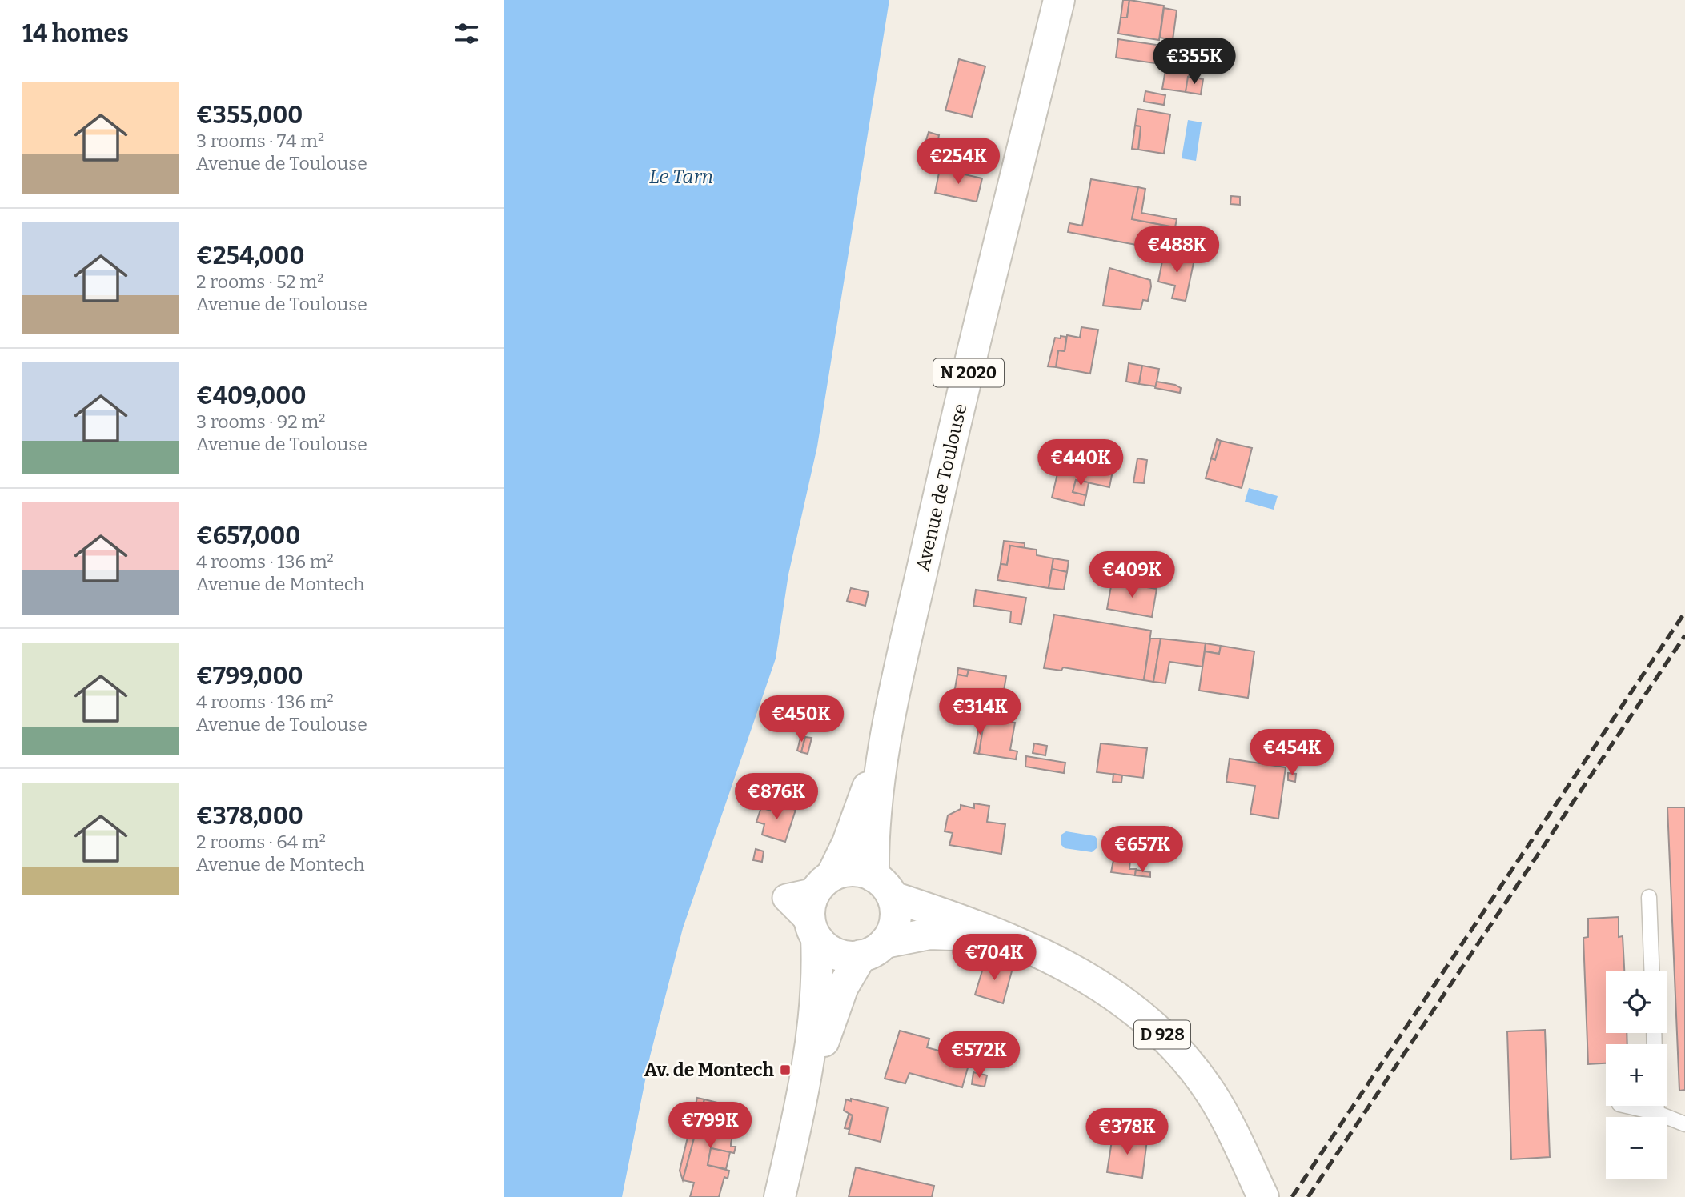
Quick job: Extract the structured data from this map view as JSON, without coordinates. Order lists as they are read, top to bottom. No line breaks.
{"streets":{"main road":["N 2020","Avenue de Toulouse","D 928"]},"water":["Le Tarn"],"places":{"transit":["Av. de Montech"]},"page":{"heading":"14 homes","price":["€355K","€254K","€488K","€440K","€409K","€314K","€450K","€454K","€876K","€657K","€704K","€572K","€799K","€378K"],"list":[{"name":"€355,000","note":"3 rooms · 74 m² · Avenue de Toulouse"},{"name":"€254,000","note":"2 rooms · 52 m² · Avenue de Toulouse"},{"name":"€409,000","note":"3 rooms · 92 m² · Avenue de Toulouse"},{"name":"€657,000","note":"4 rooms · 136 m² · Avenue de Montech"},{"name":"€799,000","note":"4 rooms · 136 m² · Avenue de Toulouse"},{"name":"€378,000","note":"2 rooms · 64 m² · Avenue de Montech"}],"map_buttons":["+","−"]}}
